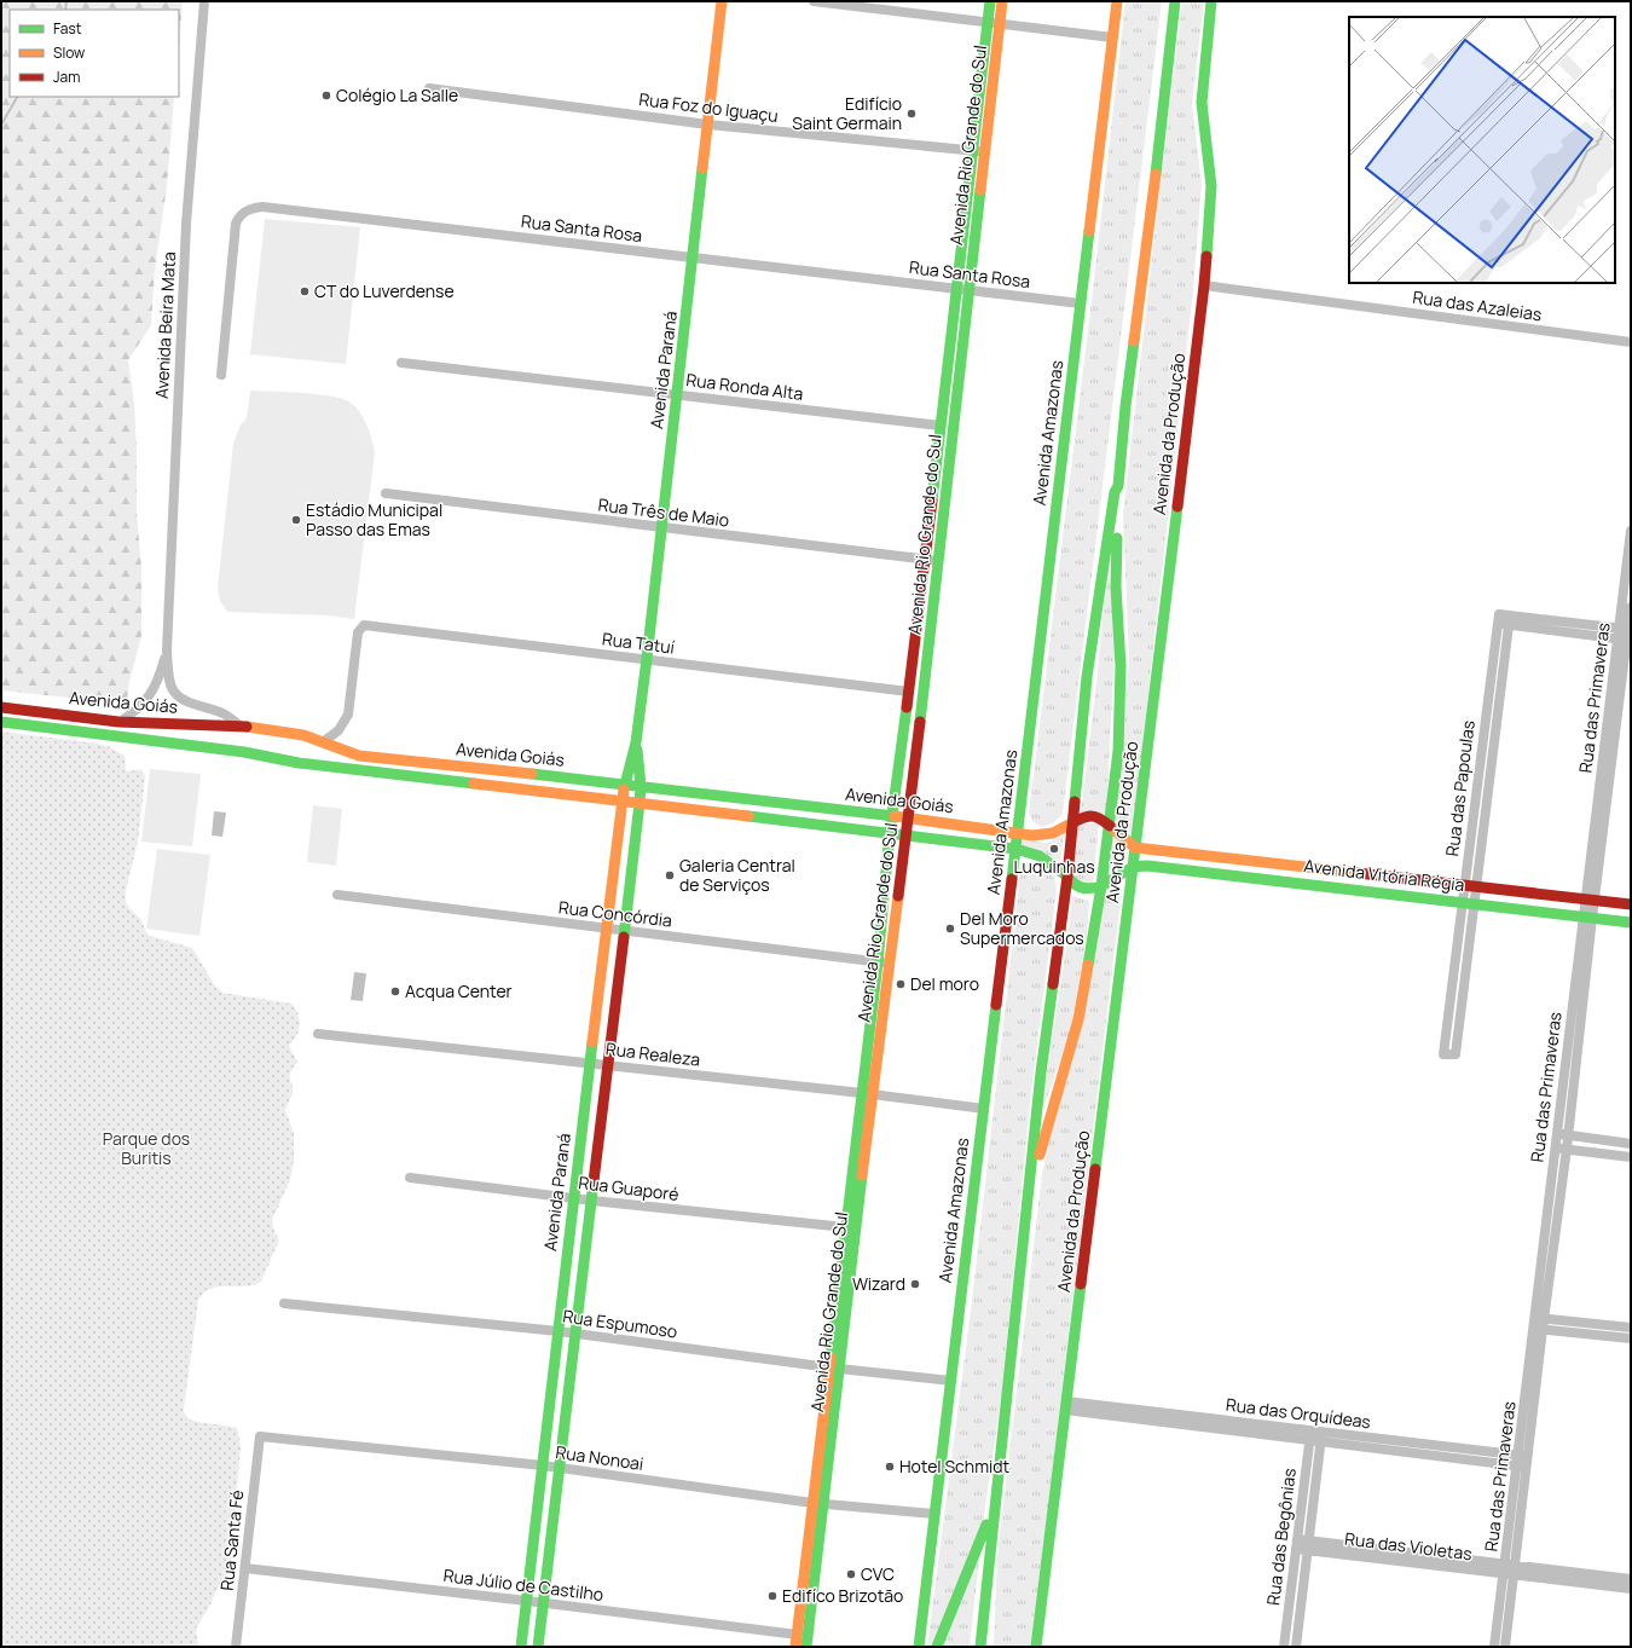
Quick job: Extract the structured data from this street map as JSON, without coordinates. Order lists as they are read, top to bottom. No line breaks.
{"streets":{"main road":["Avenida Rio Grande do Sul","Avenida Paraná","Avenida Amazonas","Avenida da Produção","Avenida Goiás","Avenida Vitória Régia"],"street":["Rua Foz do Iguaçu","Rua Santa Rosa","Rua das Azaleias","Avenida Beira Mata","Rua Ronda Alta","Rua Três de Maio","Rua Tatuí","Rua das Primaveras","Rua das Papoulas","Rua Concórdia","Rua Realeza","Rua Guaporé","Rua Espumoso","Rua das Orquídeas","Rua Nonoai","Rua das Begônias","Rua Santa Fé","Rua das Violetas","Rua Júlio de Castilho"]},"crossings":[["Rua Foz do Iguaçu","Avenida Rio Grande do Sul"],["Rua Foz do Iguaçu","Avenida Paraná"],["Avenida Rio Grande do Sul","Rua Santa Rosa"],["Avenida Rio Grande do Sul","Rua Ronda Alta"],["Avenida Rio Grande do Sul","Rua Três de Maio"],["Avenida Rio Grande do Sul","Rua Tatuí"],["Avenida Rio Grande do Sul","Avenida Goiás"],["Avenida Rio Grande do Sul","Rua Concórdia"],["Avenida Rio Grande do Sul","Rua Realeza"],["Avenida Rio Grande do Sul","Rua Guaporé"],["Avenida Rio Grande do Sul","Rua Espumoso"],["Avenida Rio Grande do Sul","Rua Nonoai"],["Avenida Rio Grande do Sul","Rua Júlio de Castilho"],["Rua Santa Rosa","Avenida Paraná"],["Rua Santa Rosa","Avenida Amazonas"],["Rua das Azaleias","Avenida da Produção"],["Avenida Beira Mata","Avenida Goiás"],["Avenida Paraná","Rua Ronda Alta"],["Avenida Paraná","Rua Três de Maio"],["Avenida Paraná","Rua Tatuí"],["Avenida Paraná","Avenida Goiás"],["Avenida Paraná","Rua Concórdia"],["Avenida Paraná","Rua Realeza"],["Avenida Paraná","Rua Guaporé"],["Avenida Paraná","Rua Espumoso"],["Avenida Paraná","Rua Nonoai"],["Avenida Paraná","Rua Júlio de Castilho"],["Avenida Amazonas","Avenida Goiás"],["Avenida Amazonas","Rua Realeza"],["Avenida Amazonas","Rua Espumoso"],["Avenida Amazonas","Rua Nonoai"],["Avenida da Produção","Avenida Vitória Régia"],["Avenida da Produção","Rua das Orquídeas"],["Rua Tatuí","Avenida Goiás"],["Rua das Primaveras","Avenida Vitória Régia"],["Rua das Primaveras","Rua das Orquídeas"],["Rua das Primaveras","Rua das Violetas"],["Rua das Papoulas","Avenida Vitória Régia"],["Rua das Orquídeas","Rua das Begônias"],["Rua Nonoai","Rua Santa Fé"],["Rua das Begônias","Rua das Violetas"],["Rua Santa Fé","Rua Júlio de Castilho"]],"parks":["Parque dos Buritis"],"places":["Colégio La Salle","Edifício Saint Germain","CT do Luverdense","Estádio Municipal Passo das Emas","Luquinhas","Galeria Central de Serviços","Del Moro Supermercados","Del moro","Acqua Center","Wizard","Hotel Schmidt","CVC","Edifíco Brizotão"],"legend":["Fast","Slow","Jam"]}
